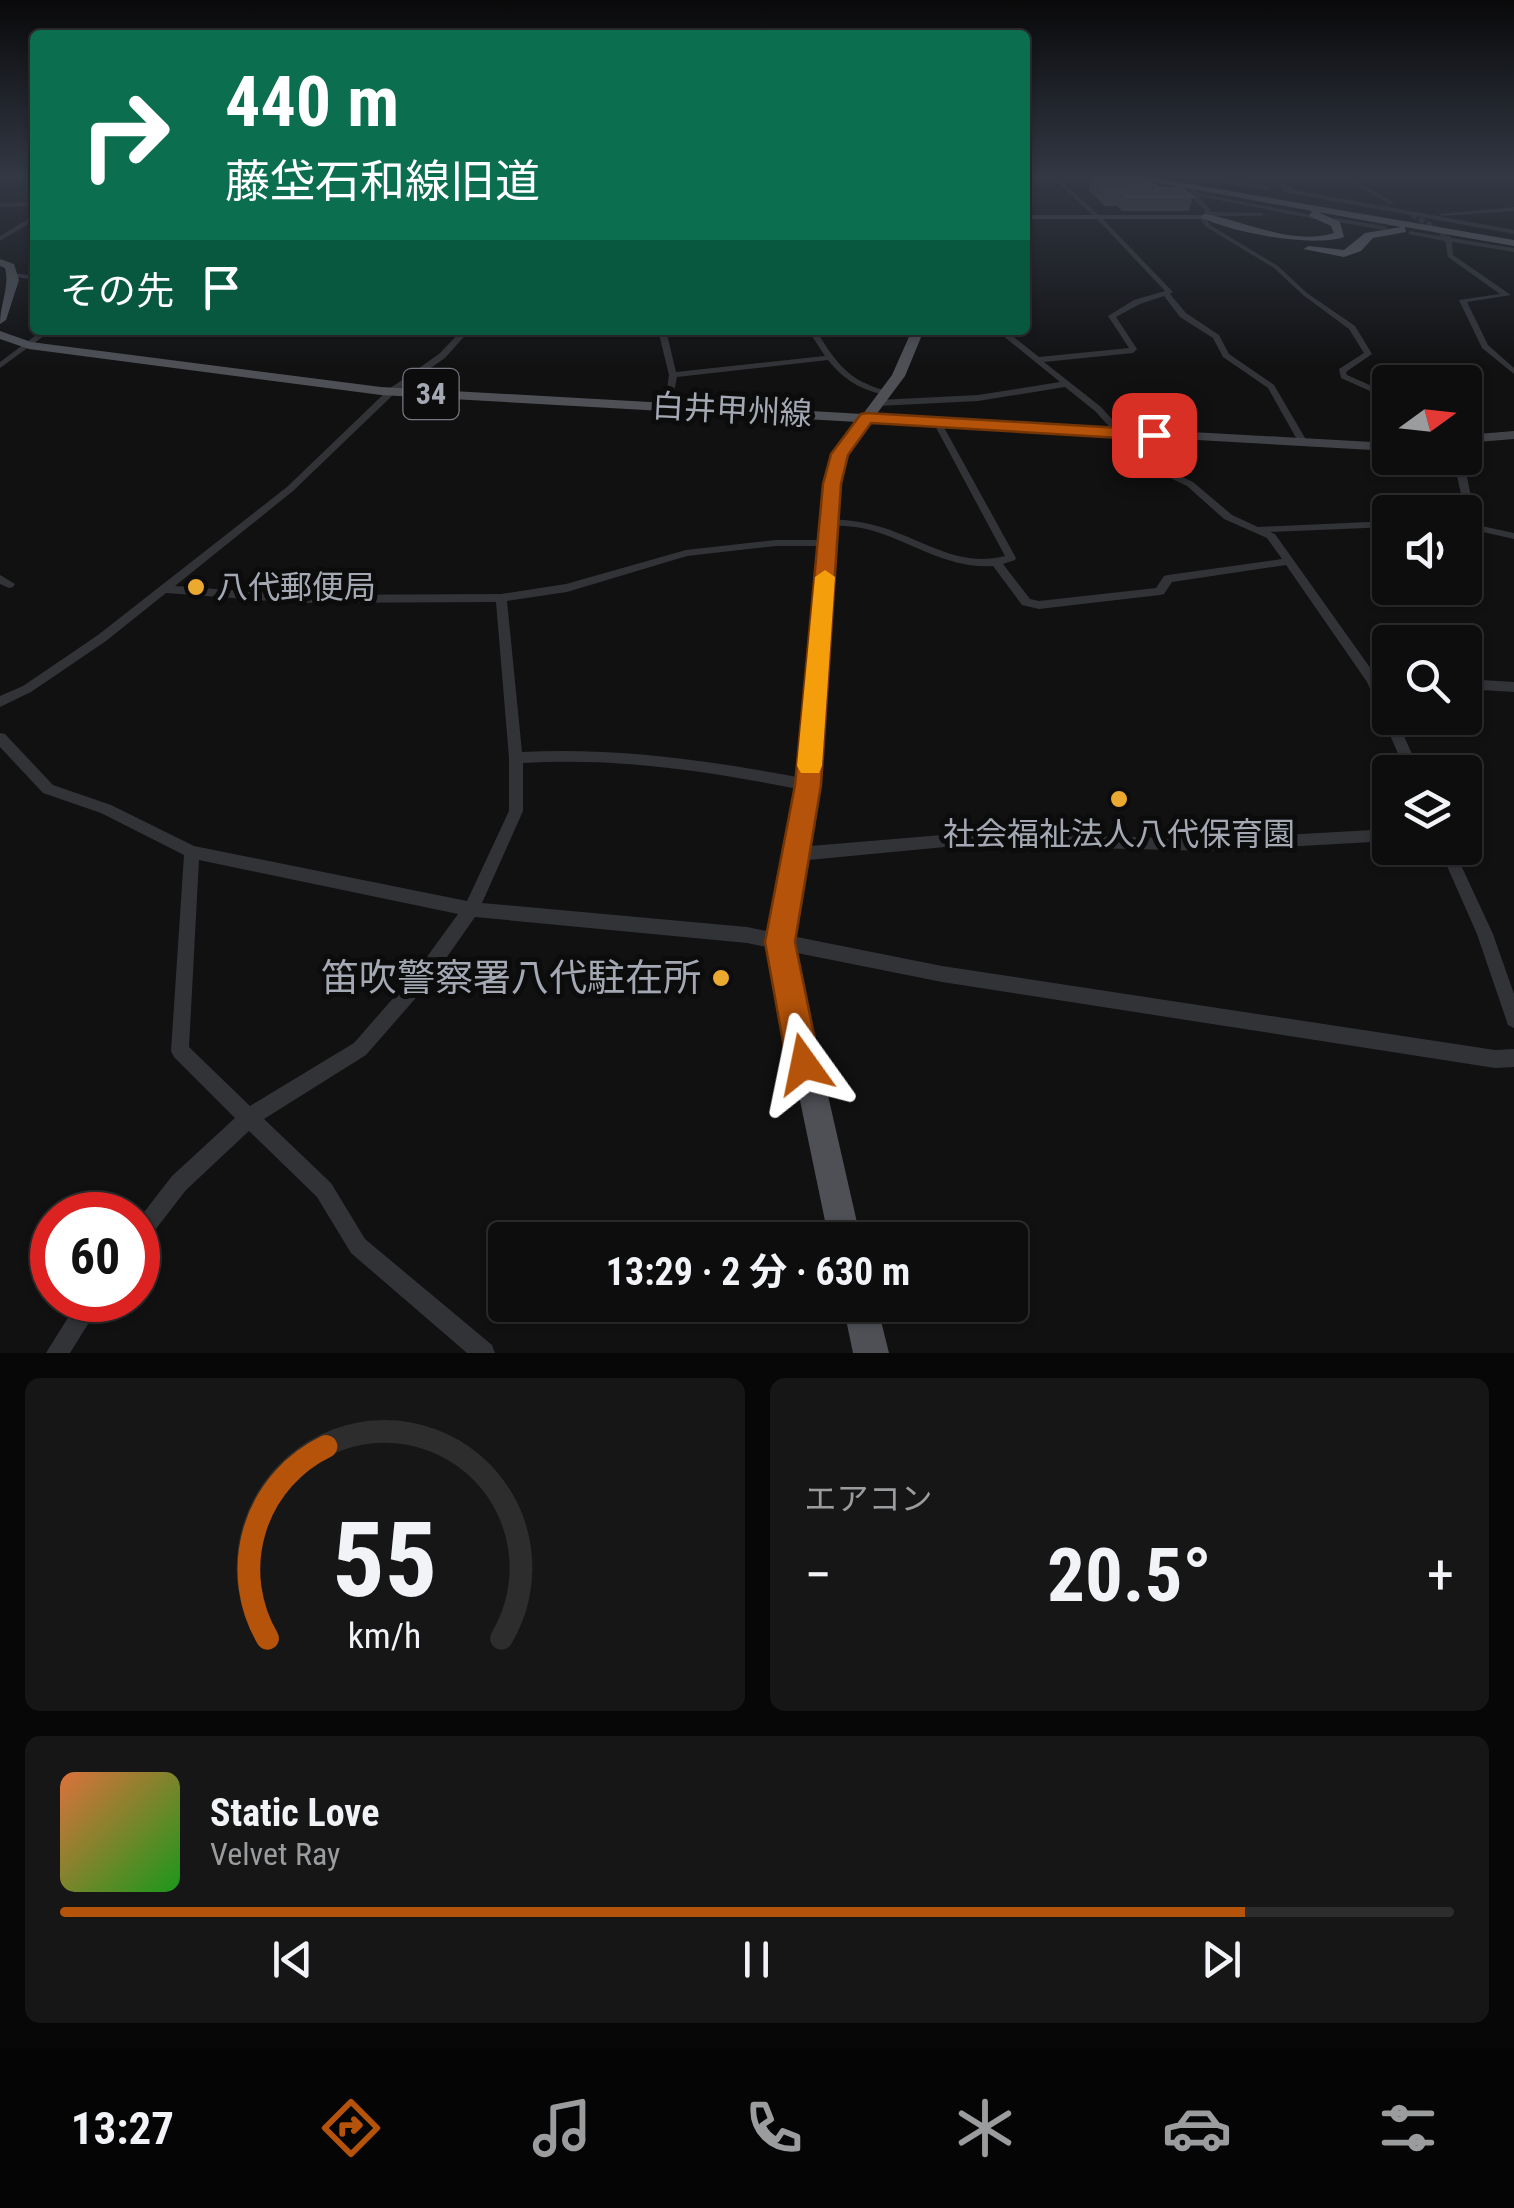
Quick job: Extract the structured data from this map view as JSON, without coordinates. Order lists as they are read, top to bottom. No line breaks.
{"streets":{"main road":["34","白井甲州線"]},"places":["八代郵便局","社会福祉法人八代保育園","笛吹警察署八代駐在所"],"north":"right","page":{"turn":["440 m","藤垈石和線旧道"],"then":"その先","limit":"60","trip":"13:29 · 2 分 · 630 m","tile":"エアコン","heat":["−","20.5°","+"],"song":["Static Love","Velvet Ray"],"tabs":"13:27","gauge":["55","km/h"]}}
